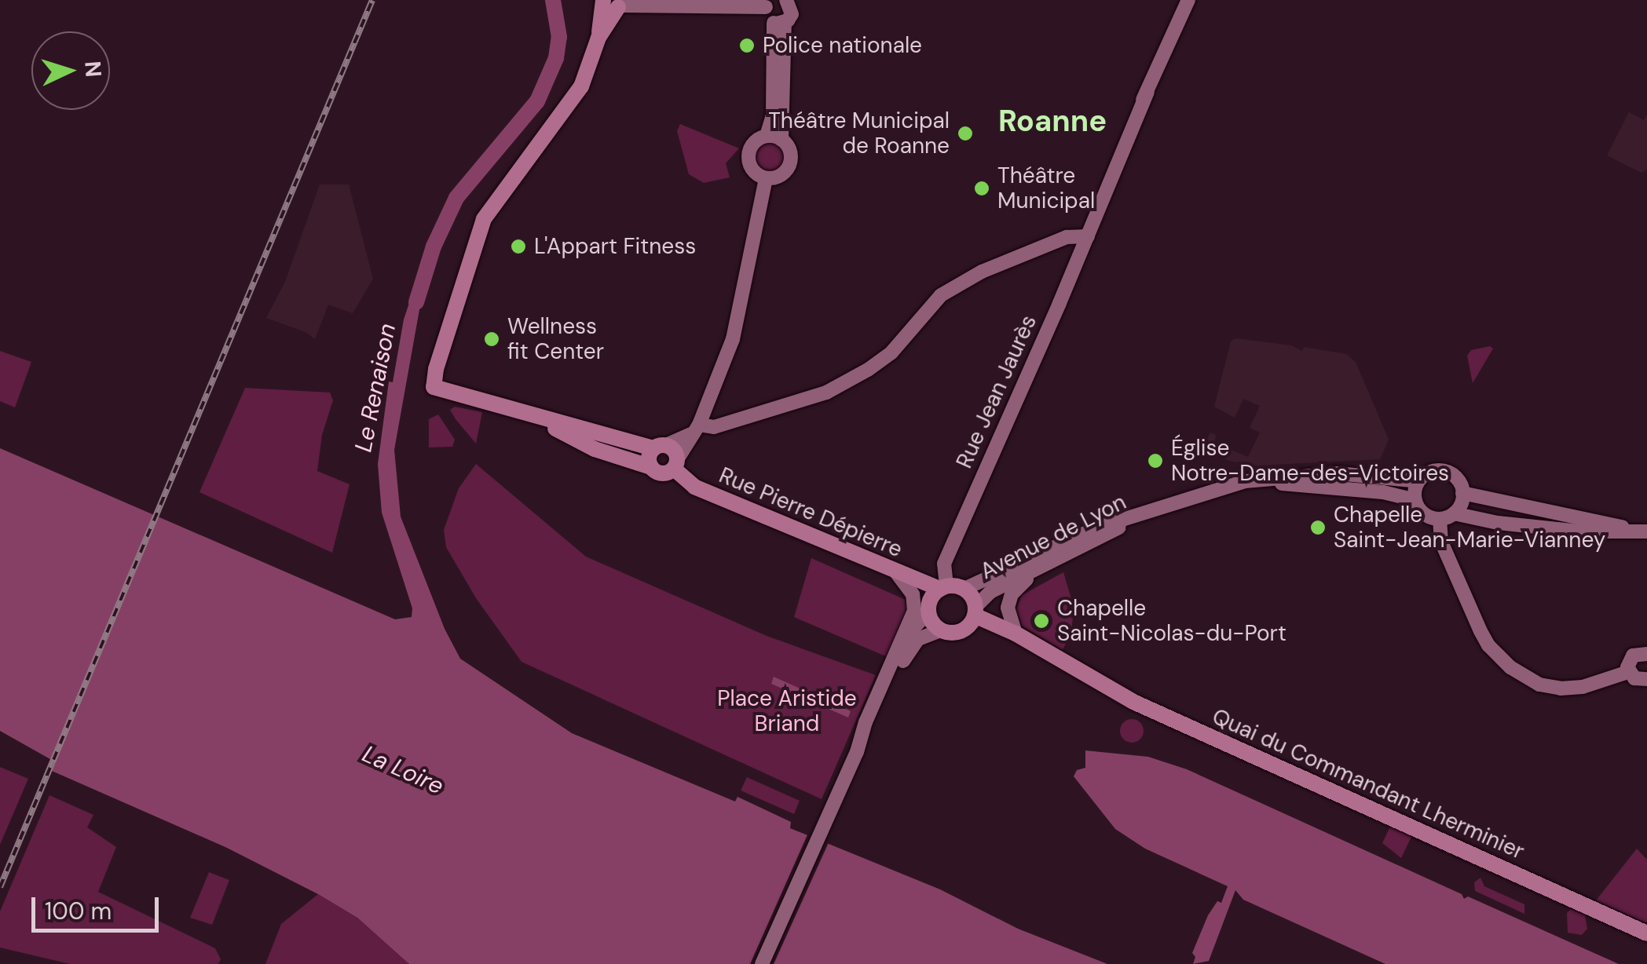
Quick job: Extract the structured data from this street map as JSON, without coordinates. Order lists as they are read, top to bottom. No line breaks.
{"streets":{"main road":["Rue Pierre Dépierre","Quai du Commandant Lherminier"],"street":["Rue Jean Jaurès","Avenue de Lyon"]},"crossings":[["Rue Jean Jaurès","Rue Pierre Dépierre"],["Rue Jean Jaurès","Avenue de Lyon"],["Rue Jean Jaurès","Quai du Commandant Lherminier"],["Rue Pierre Dépierre","Avenue de Lyon"],["Rue Pierre Dépierre","Quai du Commandant Lherminier"],["Avenue de Lyon","Quai du Commandant Lherminier"]],"districts":["Roanne"],"water":["Le Renaison","La Loire"],"parks":["Place Aristide Briand"],"places":["Police nationale","Théâtre Municipal de Roanne","Théâtre Municipal","L'Appart Fitness","Wellness fit Center","Église Notre-Dame-des-Victoires","Chapelle Saint-Jean-Marie-Vianney","Chapelle Saint-Nicolas-du-Port"],"scale_bar":"100 m","north":"right"}
